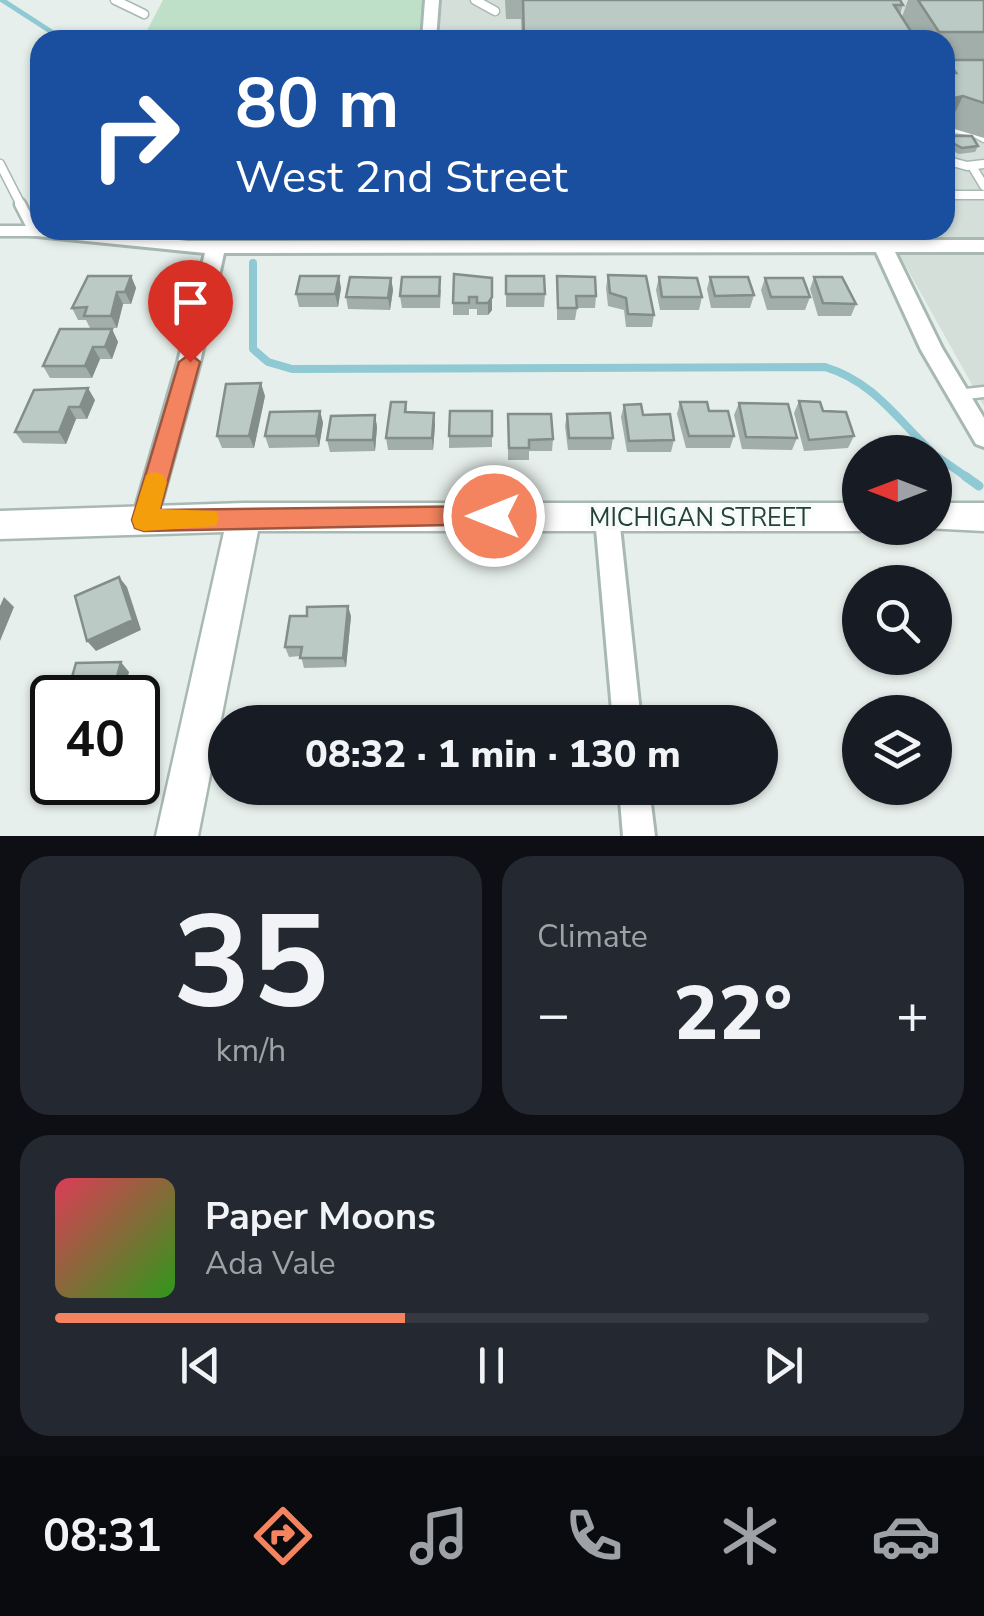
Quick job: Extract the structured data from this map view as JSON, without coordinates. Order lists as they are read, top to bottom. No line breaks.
{"streets":{"street":["MICHIGAN STREET"]},"north":"left","page":{"turn":["80 m","West 2nd Street"],"limit":"40","trip":"08:32 · 1 min · 130 m","tile":[["35","km/h"],"Climate"],"heat":["−","22°","+"],"song":["Paper Moons","Ada Vale"],"tabs":"08:31"}}
